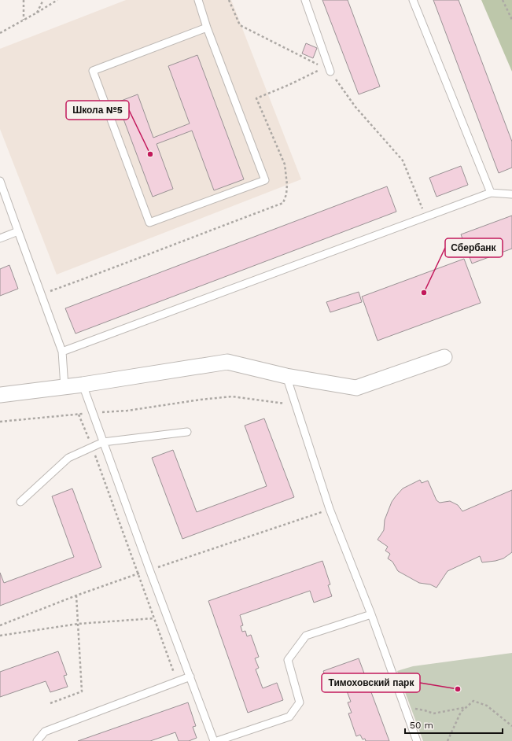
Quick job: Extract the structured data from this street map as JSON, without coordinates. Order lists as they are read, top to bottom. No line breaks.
{"places":["Школа №5","Сбербанк","Тимоховский парк"],"scale_bar":"50 m"}
